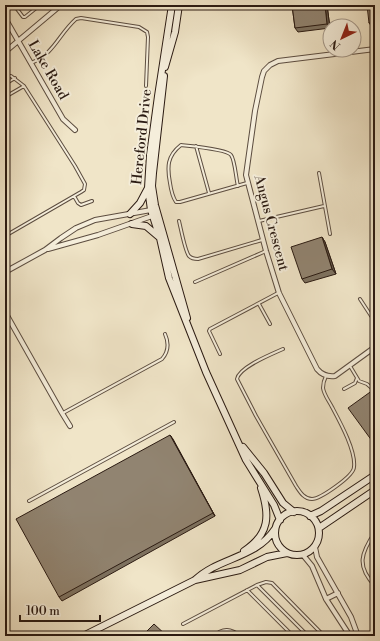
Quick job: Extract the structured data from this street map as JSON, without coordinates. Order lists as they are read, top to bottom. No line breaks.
{"streets":{"street":["Lake Road","Hereford Drive","Angus Crescent"]},"scale_bar":"100 m","north":"bottom left"}
